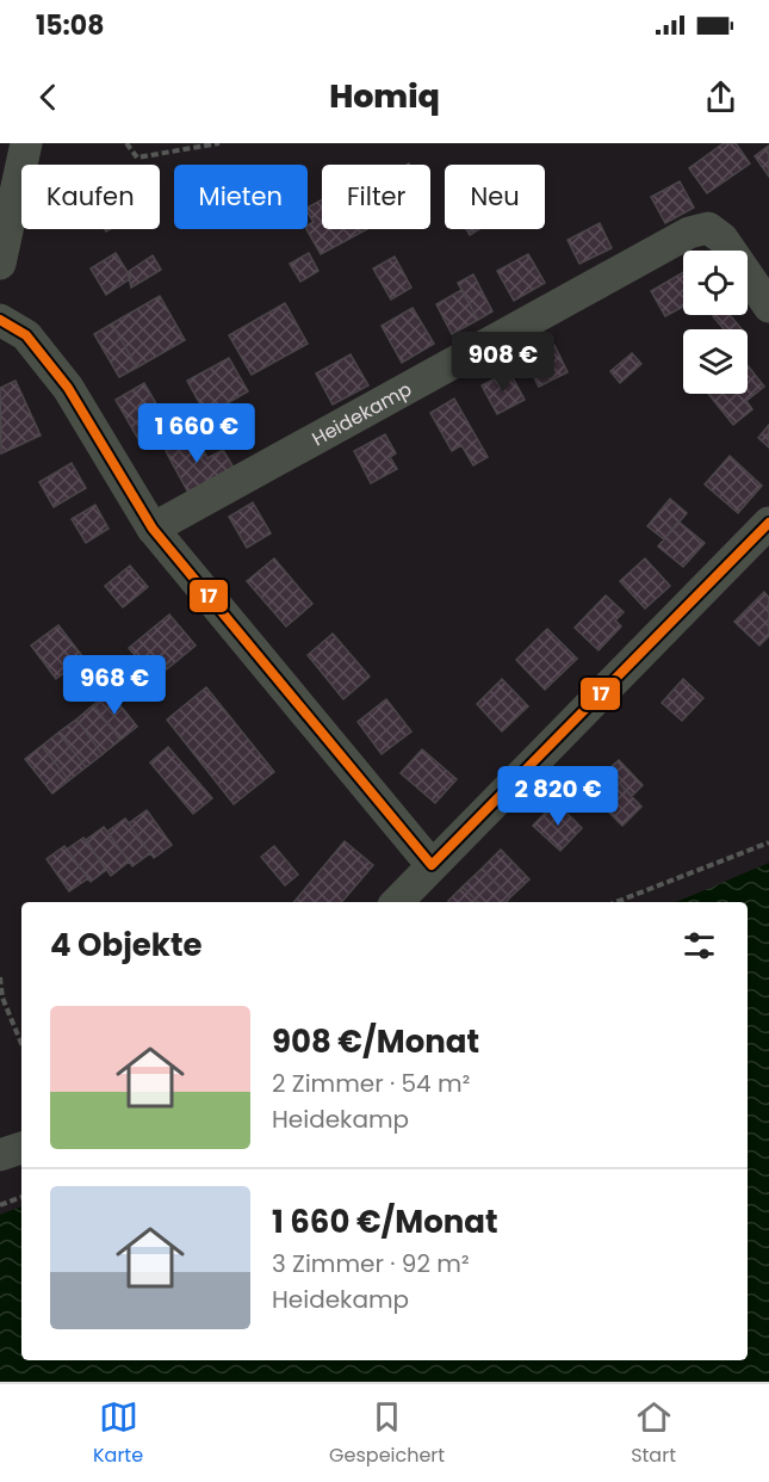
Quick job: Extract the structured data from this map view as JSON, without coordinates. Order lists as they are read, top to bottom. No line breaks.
{"streets":{"street":["Heidekamp"]},"lines":["transit line 17"],"page":{"status":"15:08","header":"Homiq","chip":["Kaufen","Mieten","Filter","Neu"],"price":["908 €","1 660 €","968 €","2 820 €"],"heading":"4 Objekte","list":[{"name":"908 €/Monat","note":"2 Zimmer · 54 m² · Heidekamp"},{"name":"1 660 €/Monat","note":"3 Zimmer · 92 m² · Heidekamp"}],"tabs":["Karte","Gespeichert","Start"]}}
